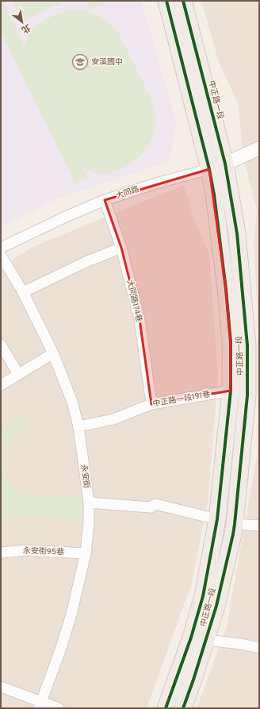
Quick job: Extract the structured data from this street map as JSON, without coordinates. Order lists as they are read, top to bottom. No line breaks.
{"streets":{"main road":["中正路一段"],"street":["大同路","大同路174巷","中正路一段191巷","永安街","永安街95巷"]},"crossings":[["中正路一段","大同路"],["中正路一段","中正路一段191巷"],["大同路","大同路174巷"],["大同路174巷","中正路一段191巷"],["中正路一段191巷","永安街"],["永安街","永安街95巷"]],"places":{"school or university":["安溪國中"]},"north":"bottom right"}
